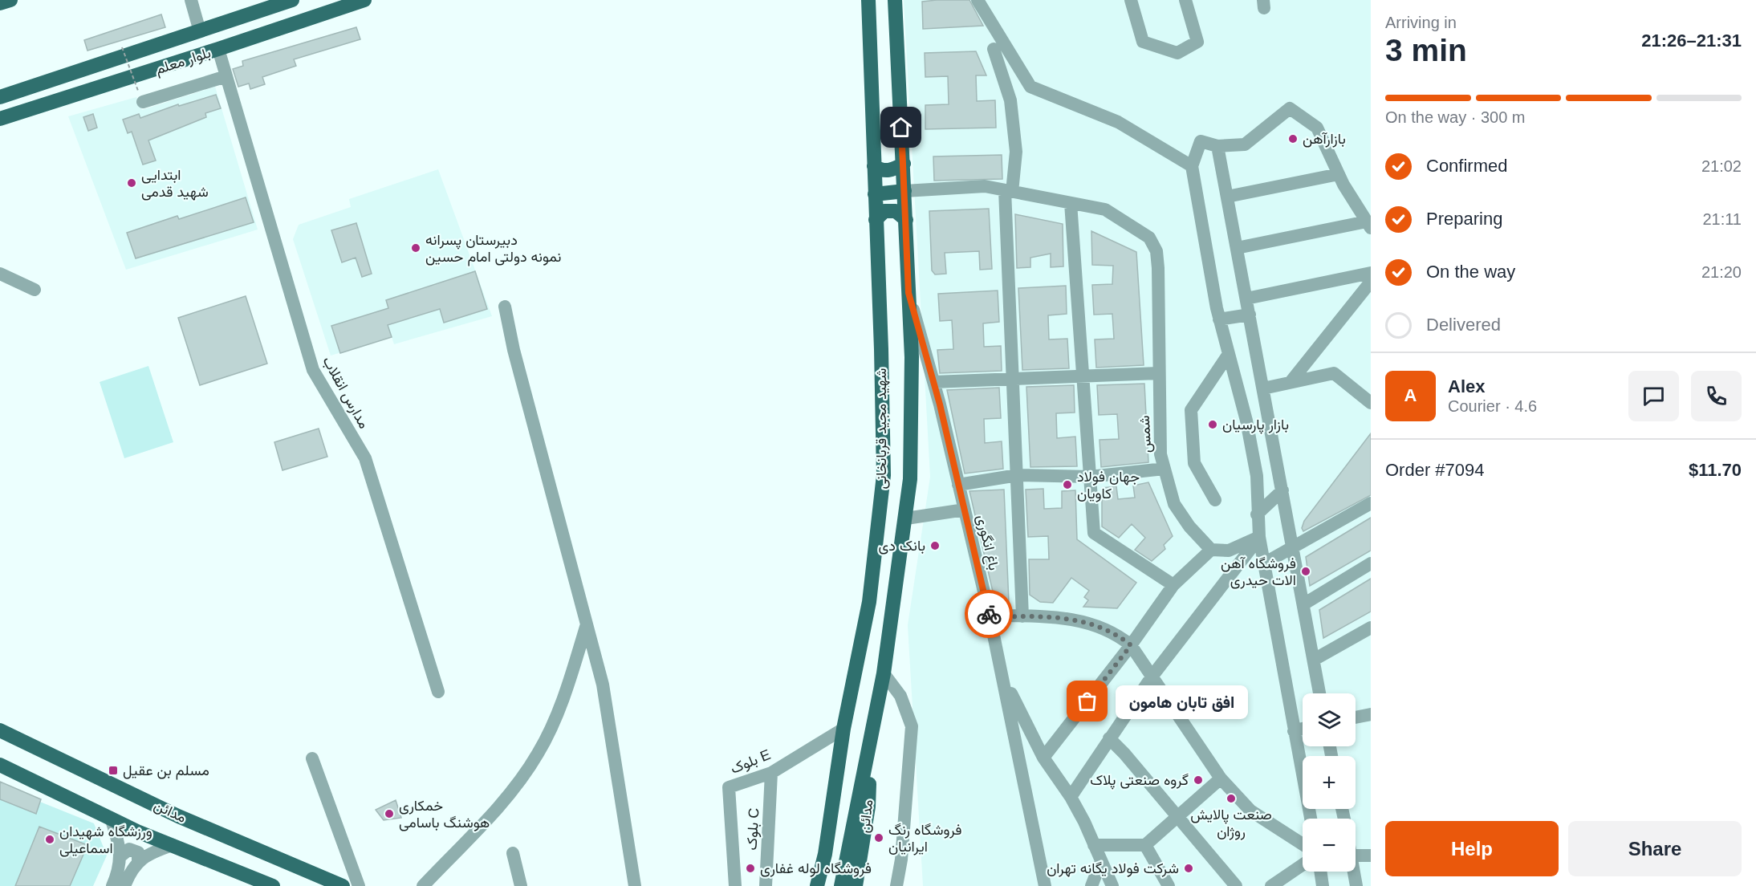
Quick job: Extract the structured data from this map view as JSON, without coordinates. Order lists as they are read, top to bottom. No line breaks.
{"streets":{"main road":["بلوار معلم","شهید مجید قربانخانی","مدائن"],"street":["مدارس انقلاب","شمس","باغ انگوری","بلوک E","بلوک C"]},"crossings":[["بلوار معلم","مدارس انقلاب"],["شهید مجید قربانخانی","باغ انگوری"],["شهید مجید قربانخانی","بلوک E"],["شهید مجید قربانخانی","مدائن"],["بلوک E","بلوک C"]],"places":{"other":["بازارآهن","ابتدایی شهید قدمی","دبیرستان پسرانه نمونه دولتی امام حسین","بازار پارسیان","جهان فولاد کاویان","بانک دی","فروشگاه آهن الات حیدری","افق تابان هامون","گروه صنعتی پلاک","صنعت پالایش روژان","خمکاری هوشنگ باسامی","فروشگاه رنگ ایرانیان","ورزشگاه شهیدان اسماعیلی","فروشگاه لوله غفاری","شرکت فولاد یگانه تهران"],"transit":["مسلم بن عقیل"]},"page":{"heading":["3 min","Arriving in","21:26–21:31"],"panel":["Alex","Courier · 4.6","Order #7094","$11.70"],"bar":"On the way · 300 m","list":[["Confirmed","21:02"],["Preparing","21:11"],["On the way","21:20"],"Delivered"],"round":"A","bubble":"افق تابان هامون","map_buttons":["+","−"],"buttons":["Help","Share"]}}
